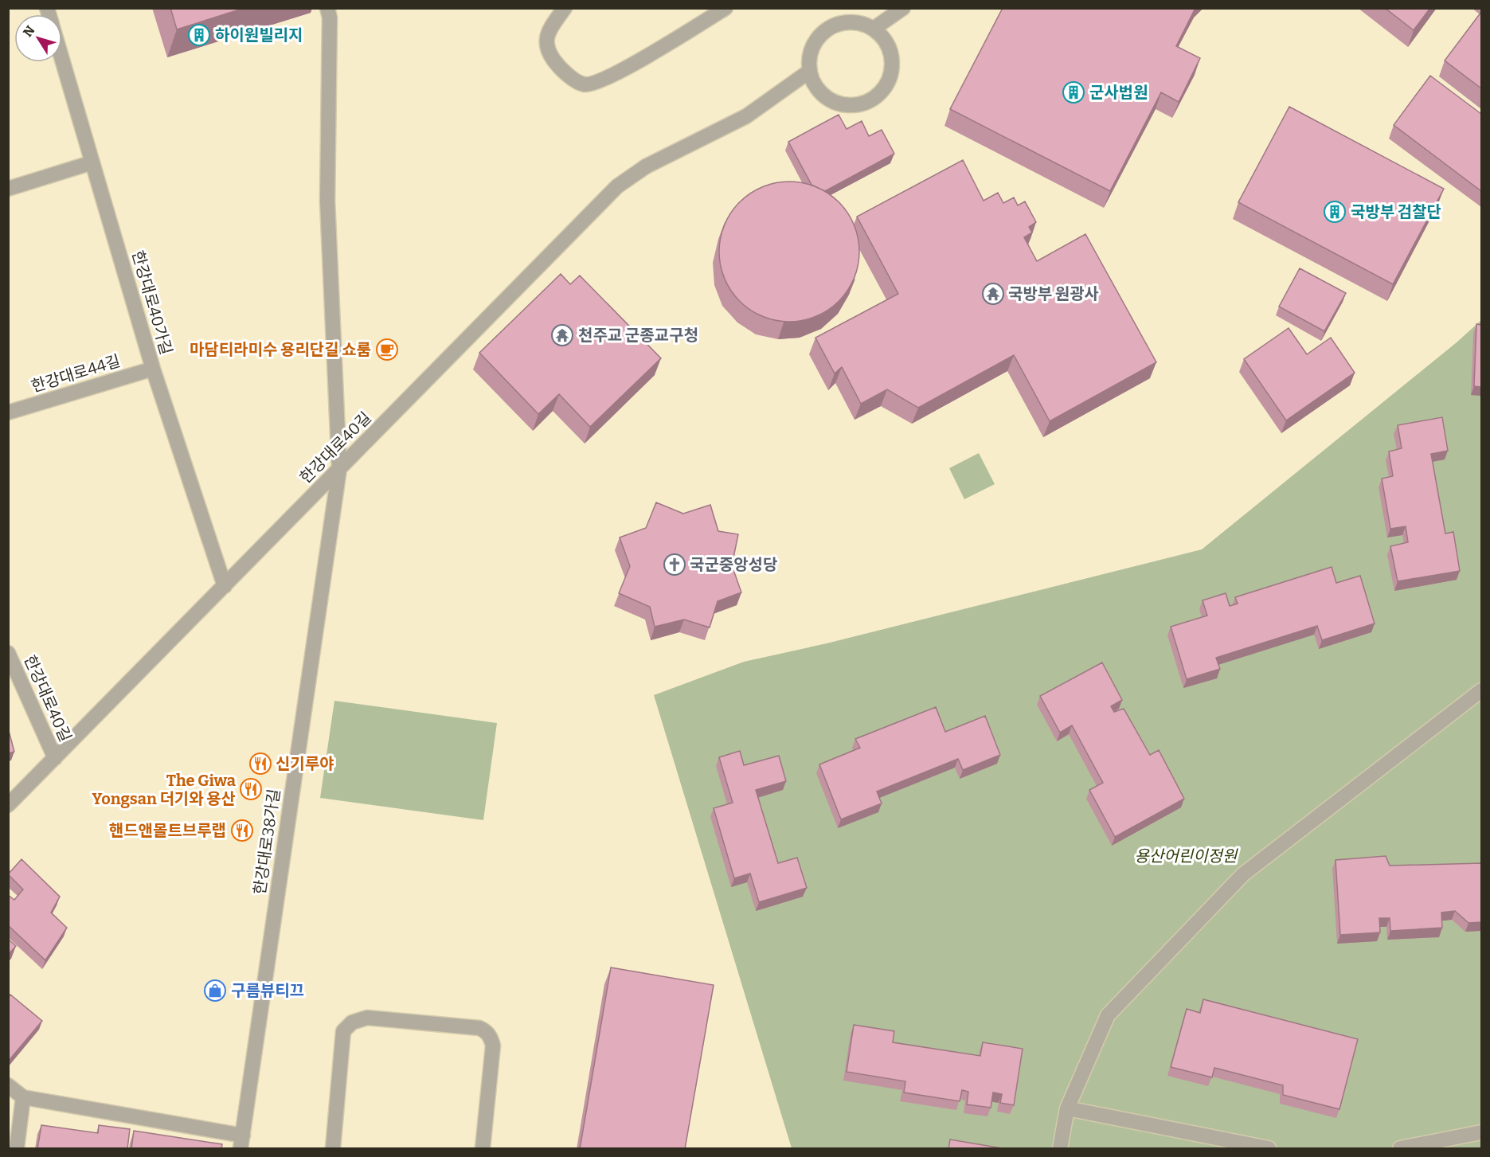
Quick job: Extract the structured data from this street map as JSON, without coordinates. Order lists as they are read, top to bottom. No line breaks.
{"streets":{"street":["한강대로40가길","한강대로44길","한강대로40길","한강대로38가길"]},"crossings":[["한강대로40가길","한강대로44길"],["한강대로40가길","한강대로40길"],["한강대로40길","한강대로38가길"]],"parks":["용산어린이정원"],"places":{"building":["하이원빌리지","군사법원","국방부 검찰단"],"temple":["국방부 원광사","천주교 군종교구청"],"cafe":["마담티라미수 용리단길 쇼룸"],"church":["국군중앙성당"],"restaurant":["신기루야","The Giwa Yongsan 더기와 용산","핸드앤몰트브루랩"],"shop":["구름뷰티끄"]},"north":"top left"}
